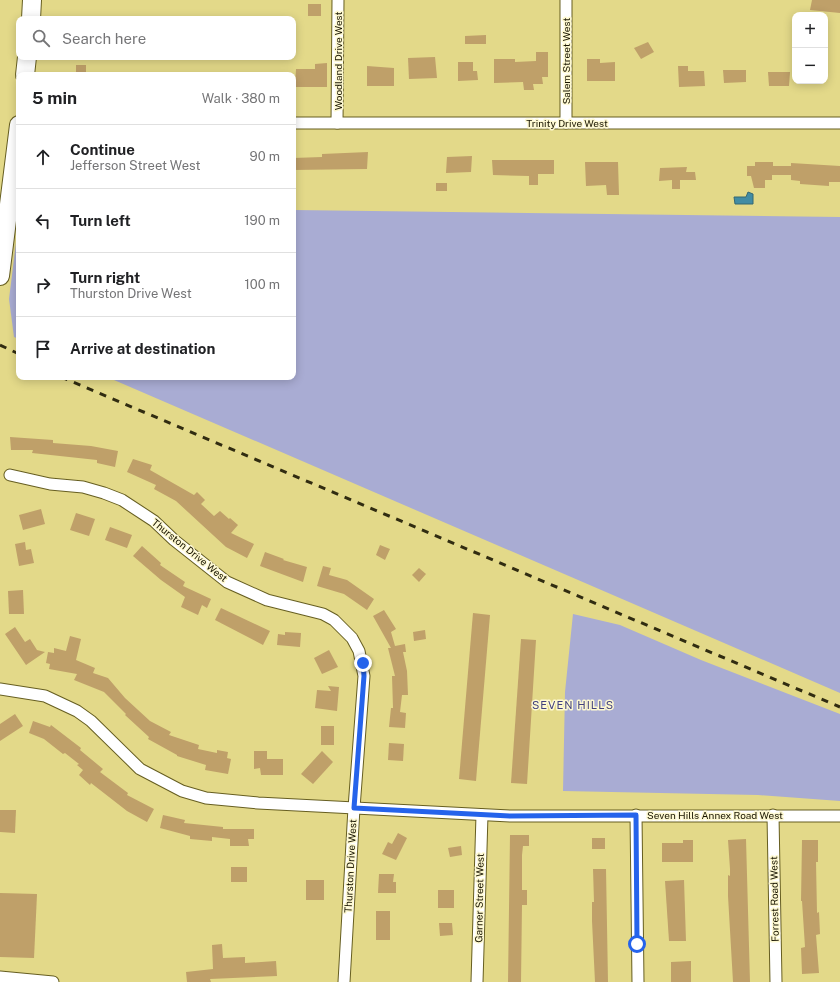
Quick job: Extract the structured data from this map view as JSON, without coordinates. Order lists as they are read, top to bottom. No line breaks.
{"streets":{"street":["Woodland Drive West","Salem Street West","Trinity Drive West","Thurston Drive West","Seven Hills Annex Road West","Garner Street West","Forrest Road West"]},"crossings":[["Woodland Drive West","Trinity Drive West"],["Salem Street West","Trinity Drive West"],["Thurston Drive West","Seven Hills Annex Road West"],["Seven Hills Annex Road West","Garner Street West"],["Seven Hills Annex Road West","Forrest Road West"]],"districts":["SEVEN HILLS"],"page":{"map_buttons":["+","−"],"search":"Search here","heading":["5 min","Walk · 380 m"],"list":[["Continue","Jefferson Street West","90 m"],["Turn left","190 m"],["Turn right","Thurston Drive West","100 m"],"Arrive at destination"]}}
